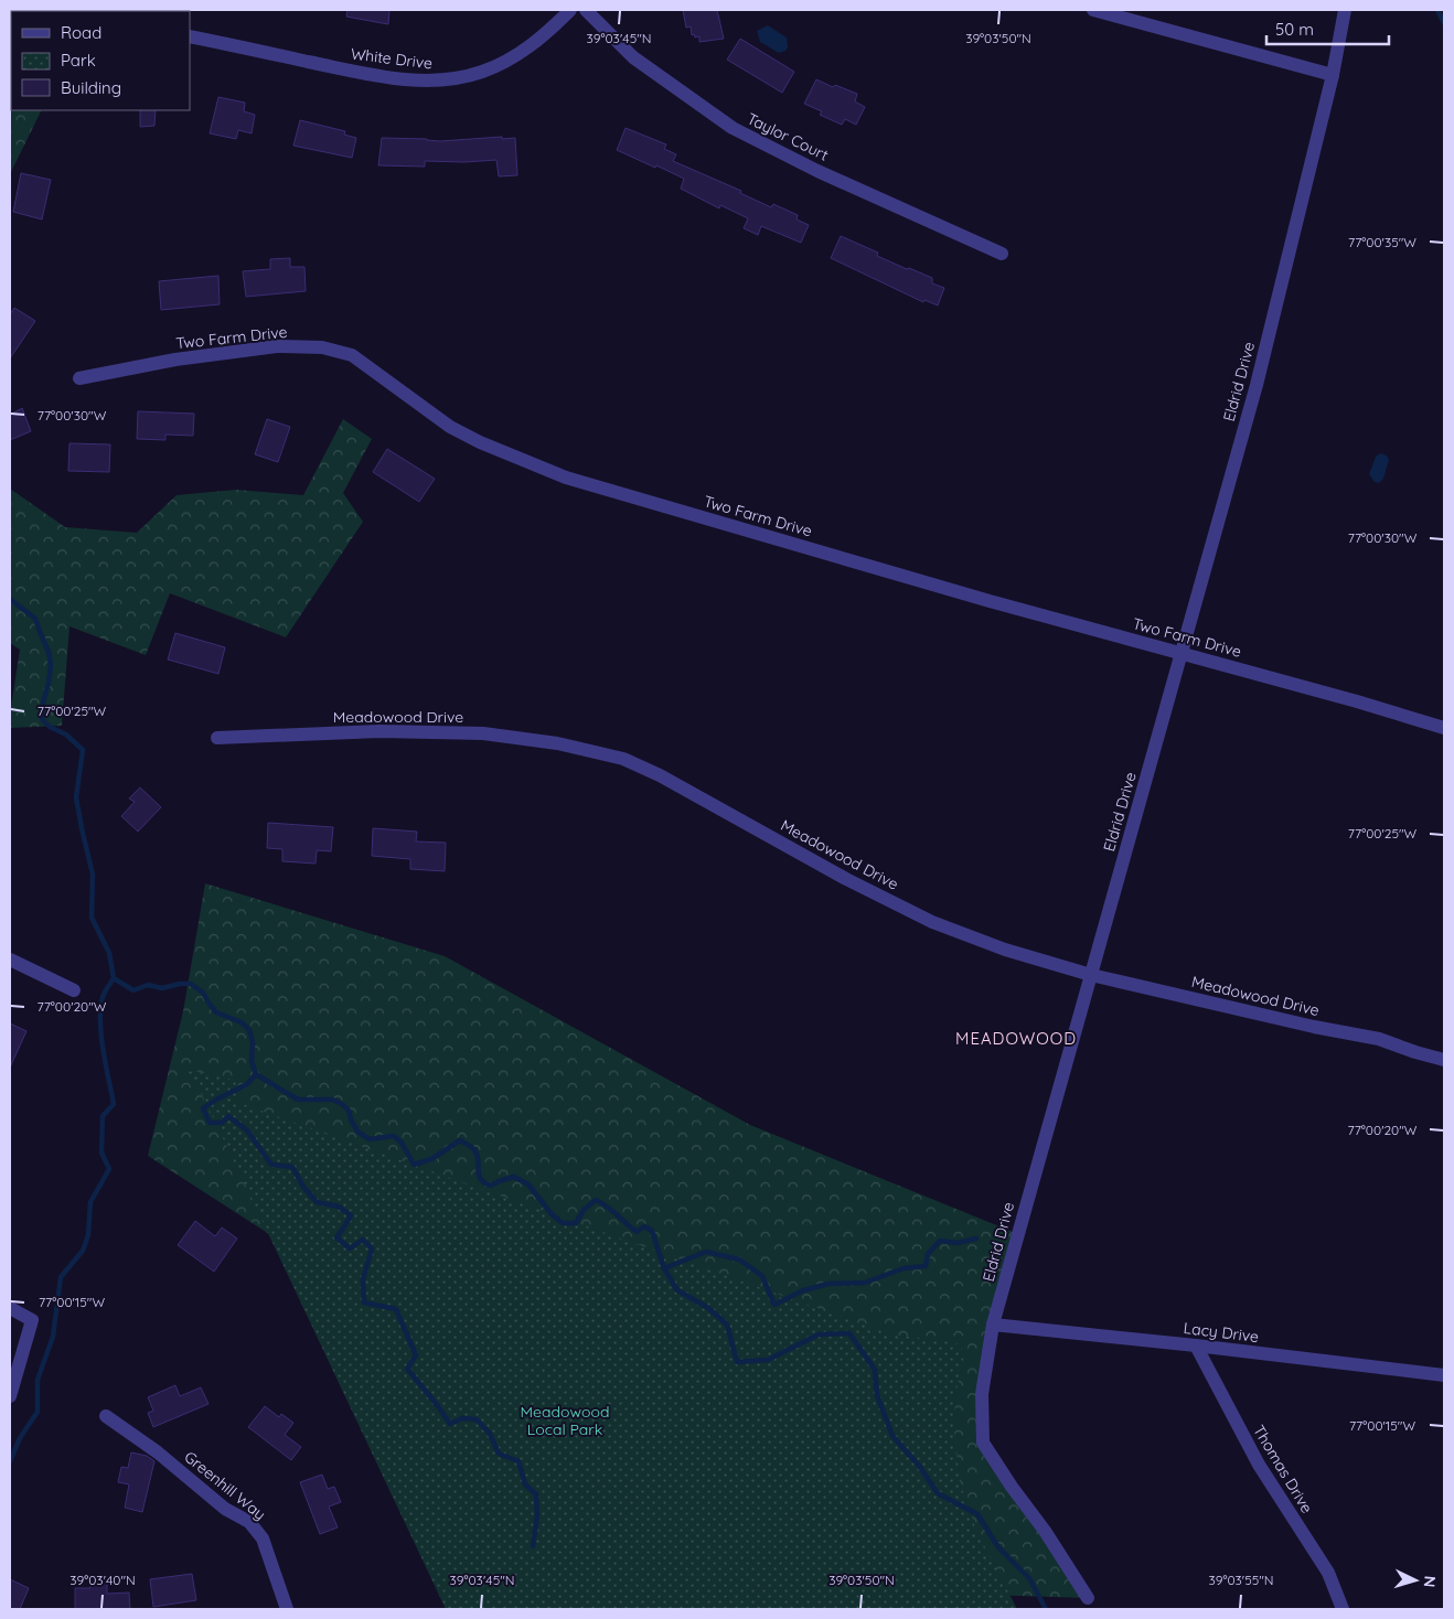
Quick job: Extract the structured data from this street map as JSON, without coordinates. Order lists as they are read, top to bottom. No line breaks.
{"streets":{"street":["White Drive","Taylor Court","Two Farm Drive","Eldrid Drive","Meadowood Drive","Lacy Drive","Thomas Drive","Greenhill Way"]},"crossings":[["Two Farm Drive","Eldrid Drive"],["Eldrid Drive","Meadowood Drive"],["Eldrid Drive","Lacy Drive"],["Lacy Drive","Thomas Drive"]],"districts":["MEADOWOOD"],"parks":["Meadowood Local Park"],"legend":["Road","Park","Building"],"scale_bar":"50 m","north":"right","coordinates":["39°03'45\"N","39°03'50\"N","77°00'35\"W","77°00'30\"W","77°00'25\"W","77°00'20\"W","77°00'15\"W","39°03'40\"N","39°03'55\"N"]}
